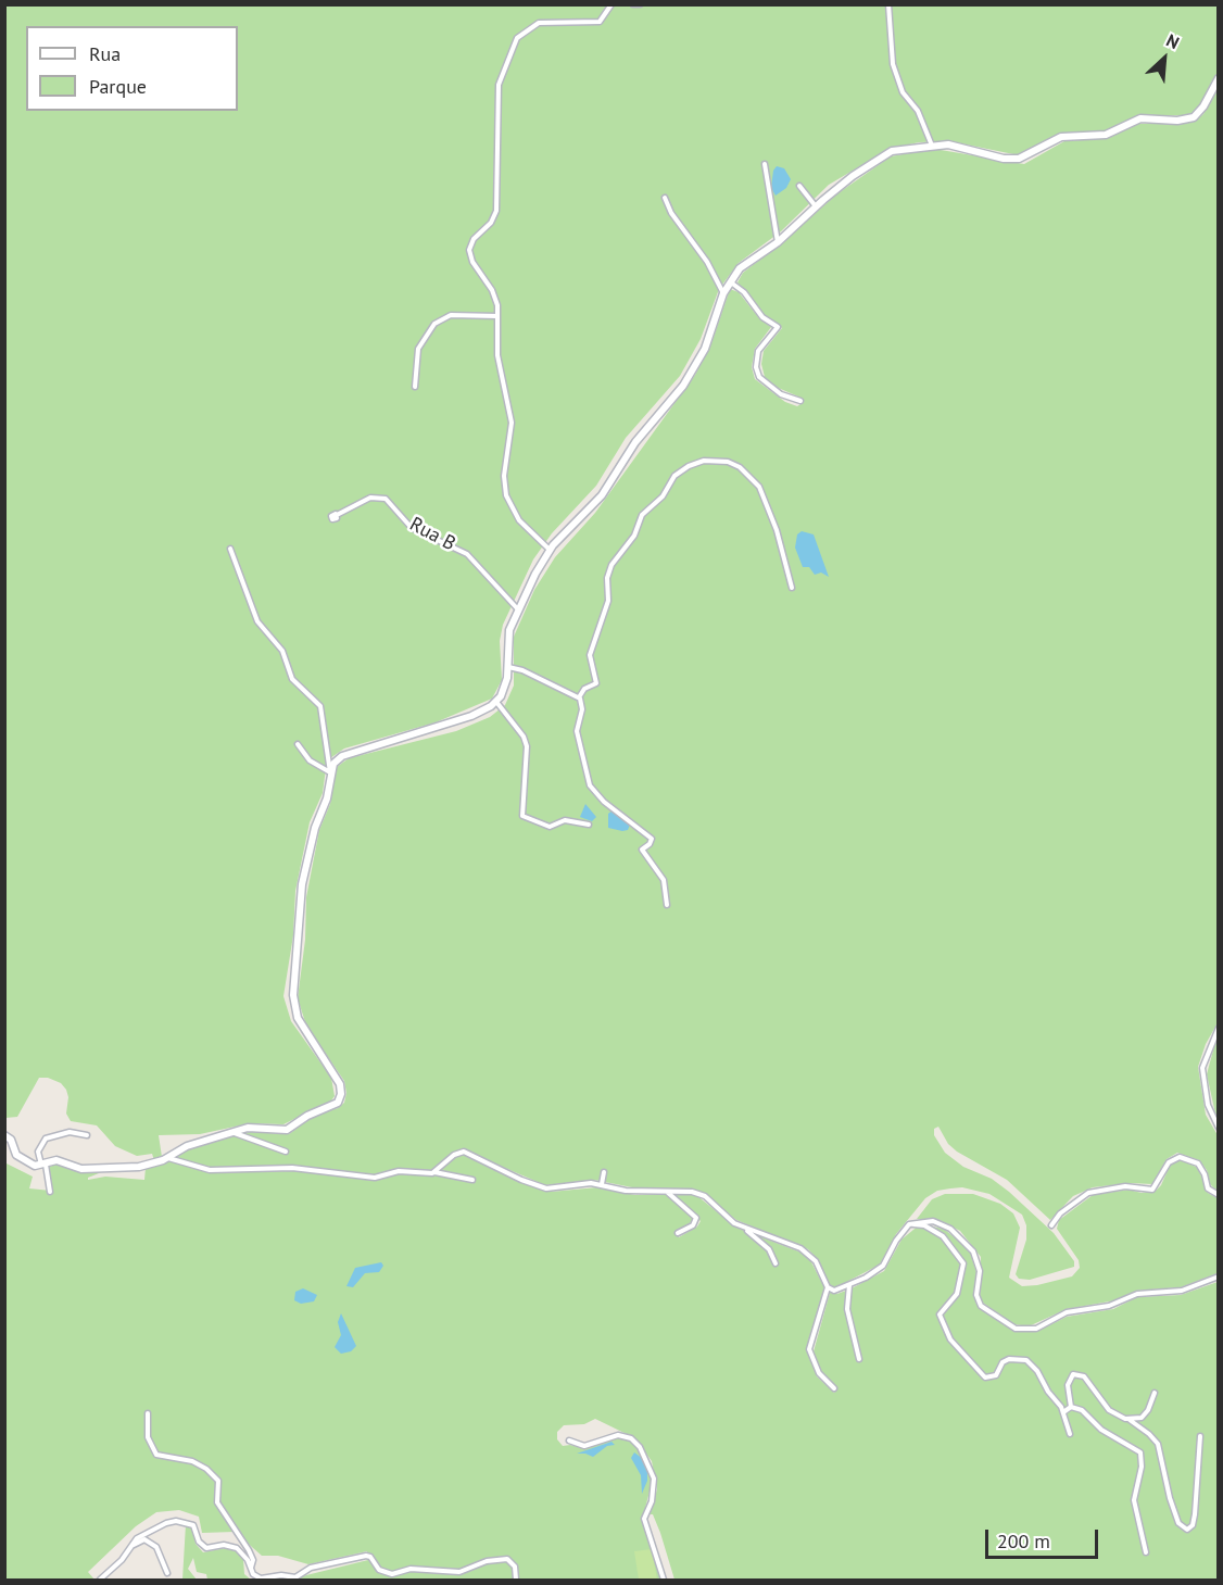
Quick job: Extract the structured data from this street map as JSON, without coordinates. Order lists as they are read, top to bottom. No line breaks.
{"streets":{"street":["Rua B"]},"legend":["Rua","Parque"],"scale_bar":"200 m","north":"top right"}
